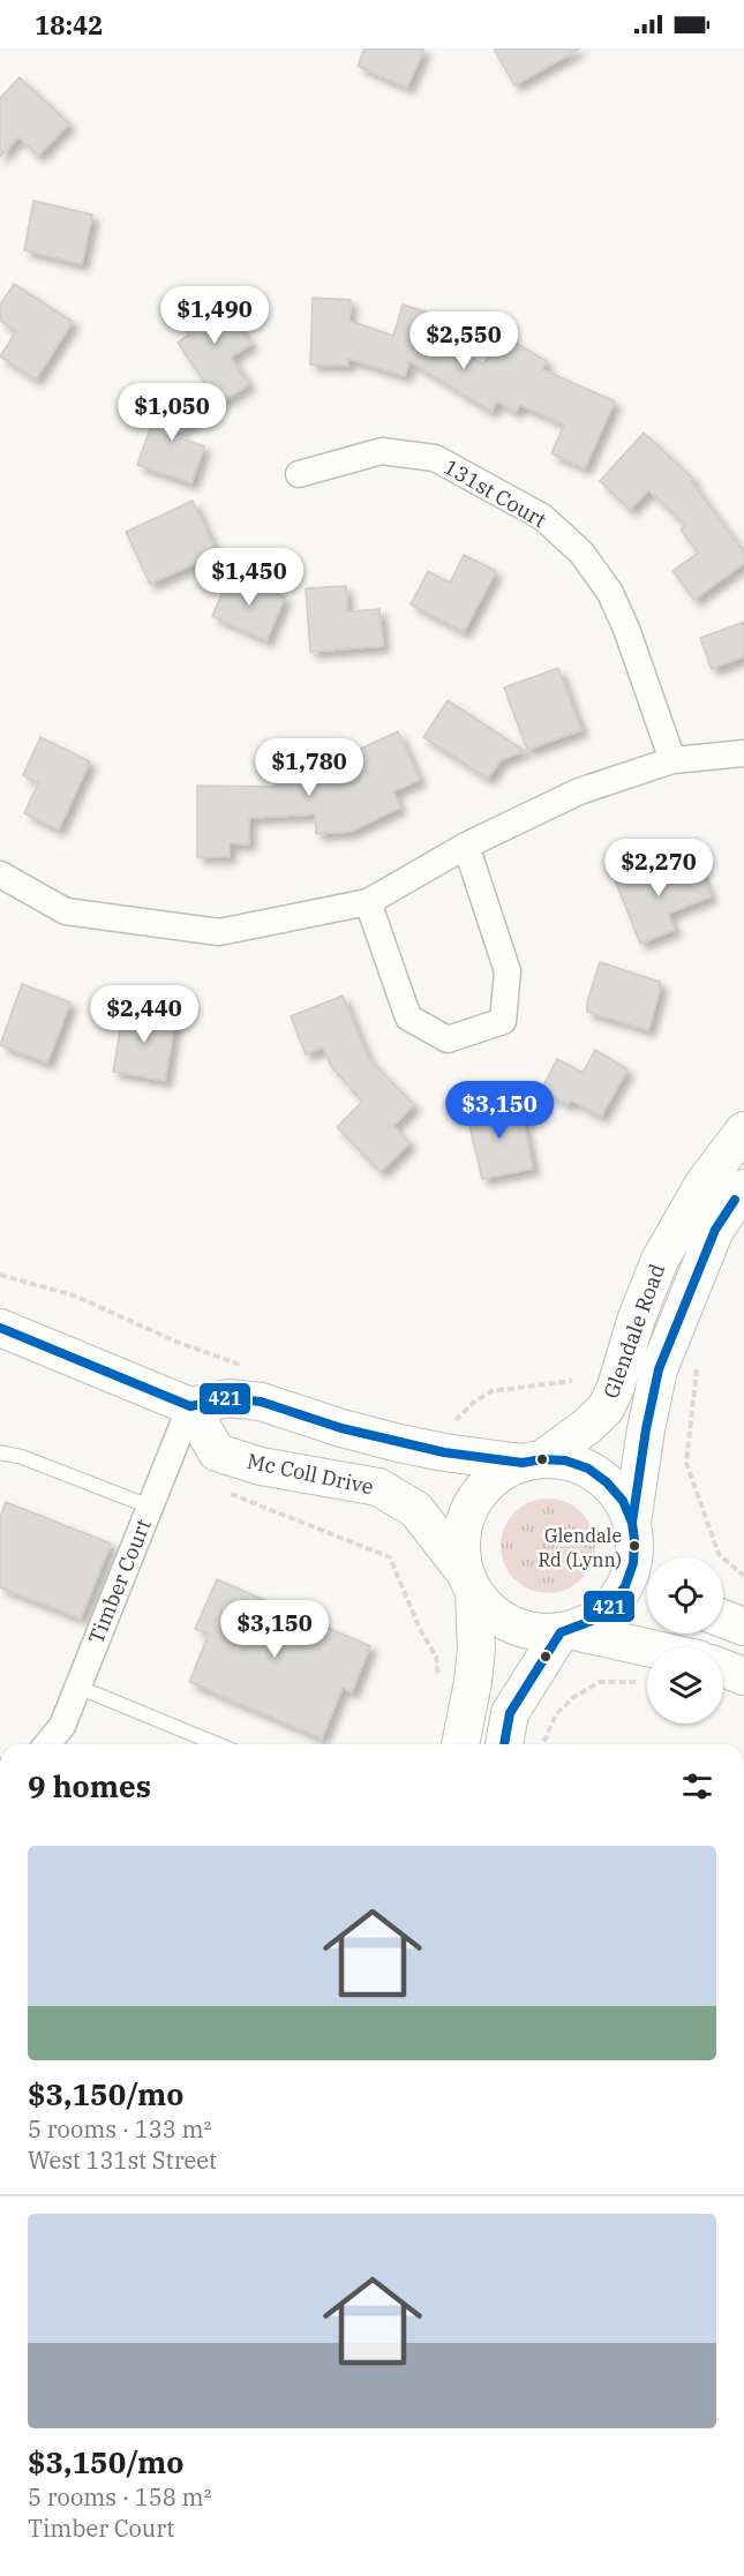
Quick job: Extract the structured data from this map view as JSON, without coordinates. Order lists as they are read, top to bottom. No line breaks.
{"streets":{"main road":["Glendale Road","Mc Coll Drive"],"street":["131st Court","Timber Court"]},"crossings":[["Glendale Road","Mc Coll Drive"],["Mc Coll Drive","Timber Court"]],"places":["Glendale Rd (Lynn)"],"lines":["transit line 421"],"page":{"status":"18:42","price":["$1,490","$2,550","$1,050","$1,450","$1,780","$2,270","$2,440","$3,150","$3,150"],"heading":"9 homes","list":[{"name":"$3,150/mo","note":"5 rooms · 133 m² · West 131st Street"},{"name":"$3,150/mo","note":"5 rooms · 158 m² · Timber Court"}]}}
